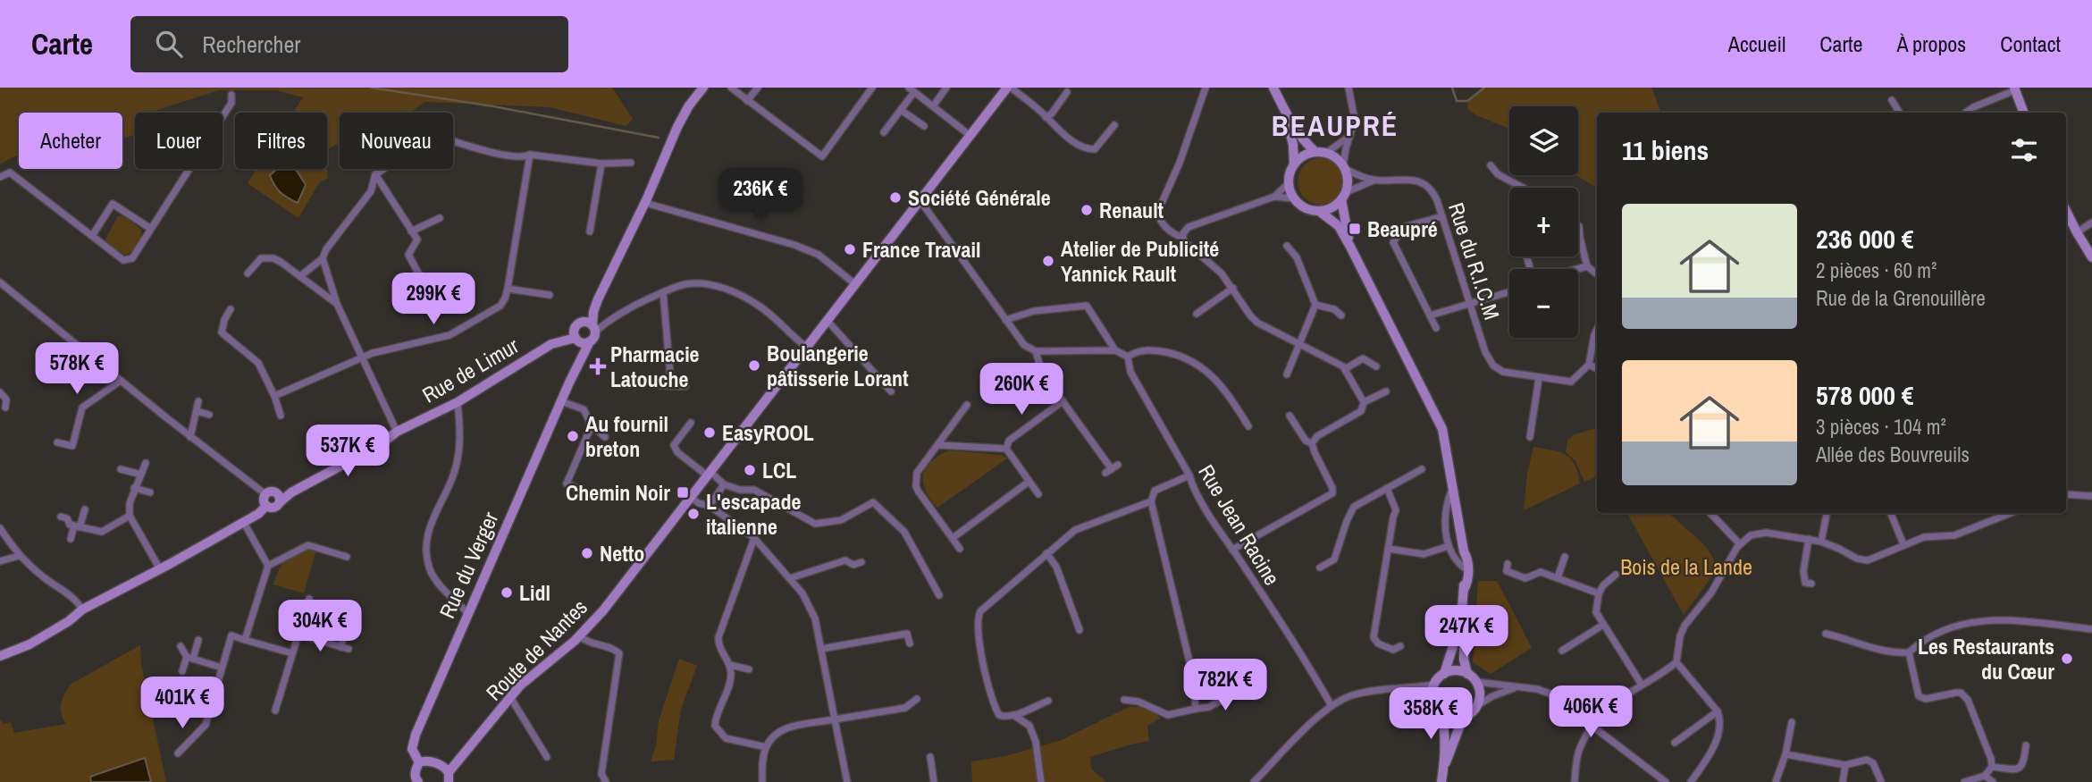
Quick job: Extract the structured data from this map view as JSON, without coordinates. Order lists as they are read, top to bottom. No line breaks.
{"streets":{"street":["Rue du R.I.C.M","Rue de Limur","Rue Jean Racine","Rue du Verger","Route de Nantes"]},"crossings":[["Rue de Limur","Rue du Verger"]],"districts":["BEAUPRÉ"],"parks":["Bois de la Lande"],"places":{"other":["Société Générale","Renault","France Travail","Atelier de Publicité Yannick Rault","Boulangerie pâtisserie Lorant","EasyROOL","Au fournil breton","LCL","L'escapade italienne","Netto","Lidl","Les Restaurants du Cœur"],"transit":["Beaupré","Chemin Noir"],"health":["Pharmacie Latouche"]},"page":{"header":"Carte","search":"Rechercher","nav":["Accueil","Carte","À propos","Contact"],"map_buttons":["+","−"],"chip":["Acheter","Louer","Filtres","Nouveau"],"heading":"11 biens","price":["236K €","299K €","578K €","260K €","537K €","304K €","247K €","782K €","401K €","406K €","358K €"],"list":[{"name":"236 000 €","note":"2 pièces · 60 m² · Rue de la Grenouillère"},{"name":"578 000 €","note":"3 pièces · 104 m² · Allée des Bouvreuils"}]}}
